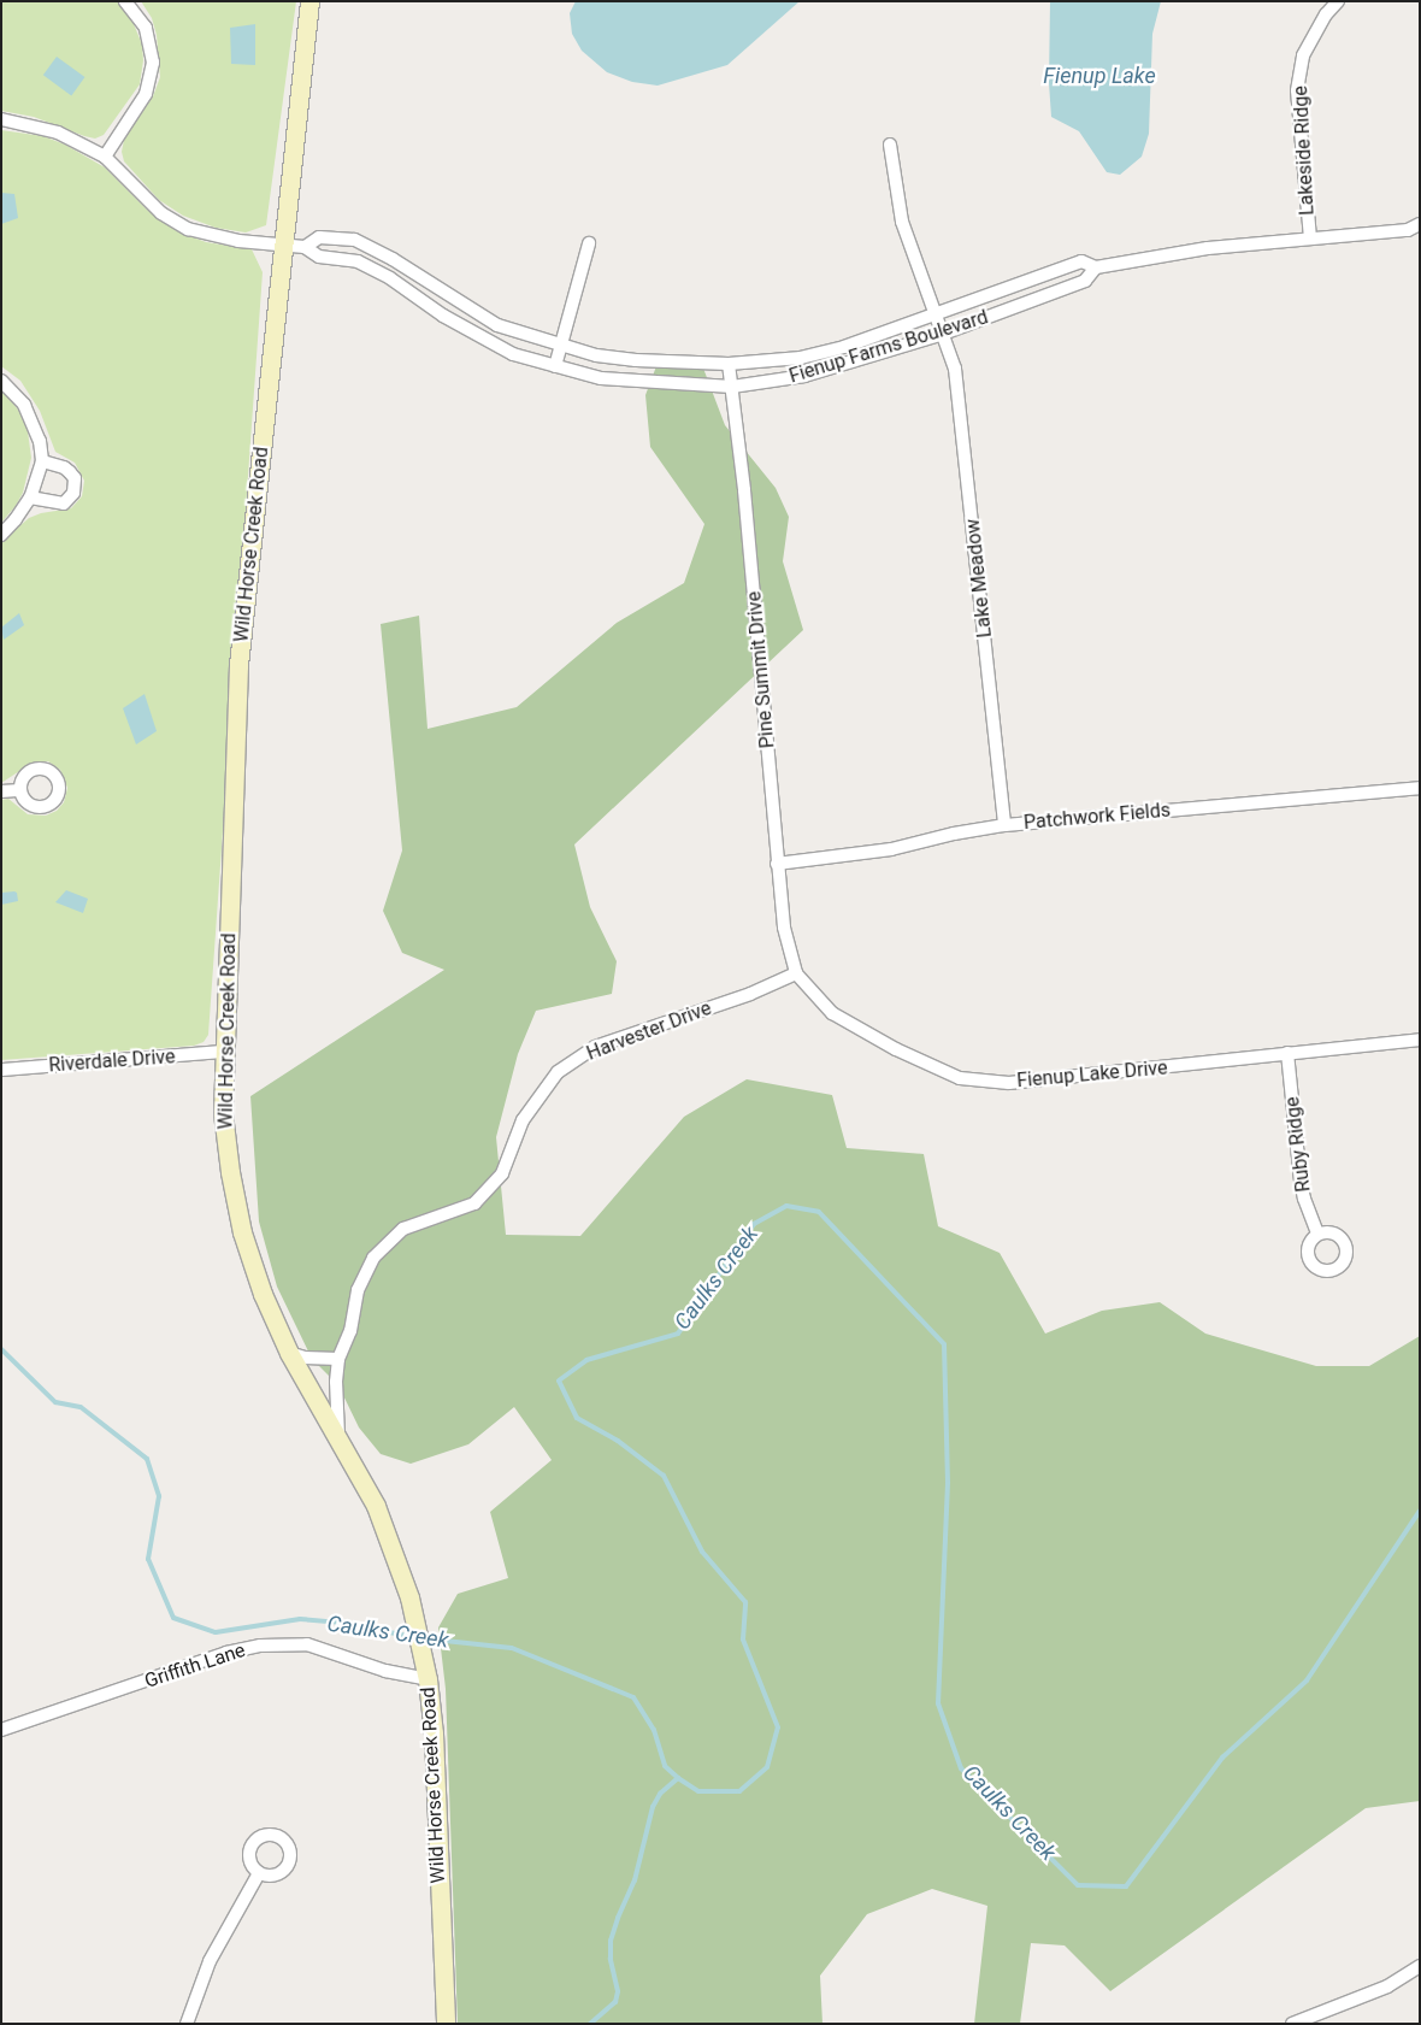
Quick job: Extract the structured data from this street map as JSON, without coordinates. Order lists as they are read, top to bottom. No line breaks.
{"streets":{"main road":["Wild Horse Creek Road"],"street":["Lakeside Ridge","Fienup Farms Boulevard","Lake Meadow","Pine Summit Drive","Patchwork Fields","Harvester Drive","Riverdale Drive","Fienup Lake Drive","Ruby Ridge","Griffith Lane"]},"crossings":[["Lakeside Ridge","Fienup Farms Boulevard"],["Fienup Farms Boulevard","Wild Horse Creek Road"],["Fienup Farms Boulevard","Lake Meadow"],["Fienup Farms Boulevard","Pine Summit Drive"],["Wild Horse Creek Road","Harvester Drive"],["Wild Horse Creek Road","Riverdale Drive"],["Wild Horse Creek Road","Griffith Lane"],["Lake Meadow","Patchwork Fields"],["Pine Summit Drive","Patchwork Fields"],["Pine Summit Drive","Harvester Drive"],["Pine Summit Drive","Fienup Lake Drive"],["Harvester Drive","Fienup Lake Drive"],["Fienup Lake Drive","Ruby Ridge"]],"water":["Fienup Lake","Caulks Creek"]}
